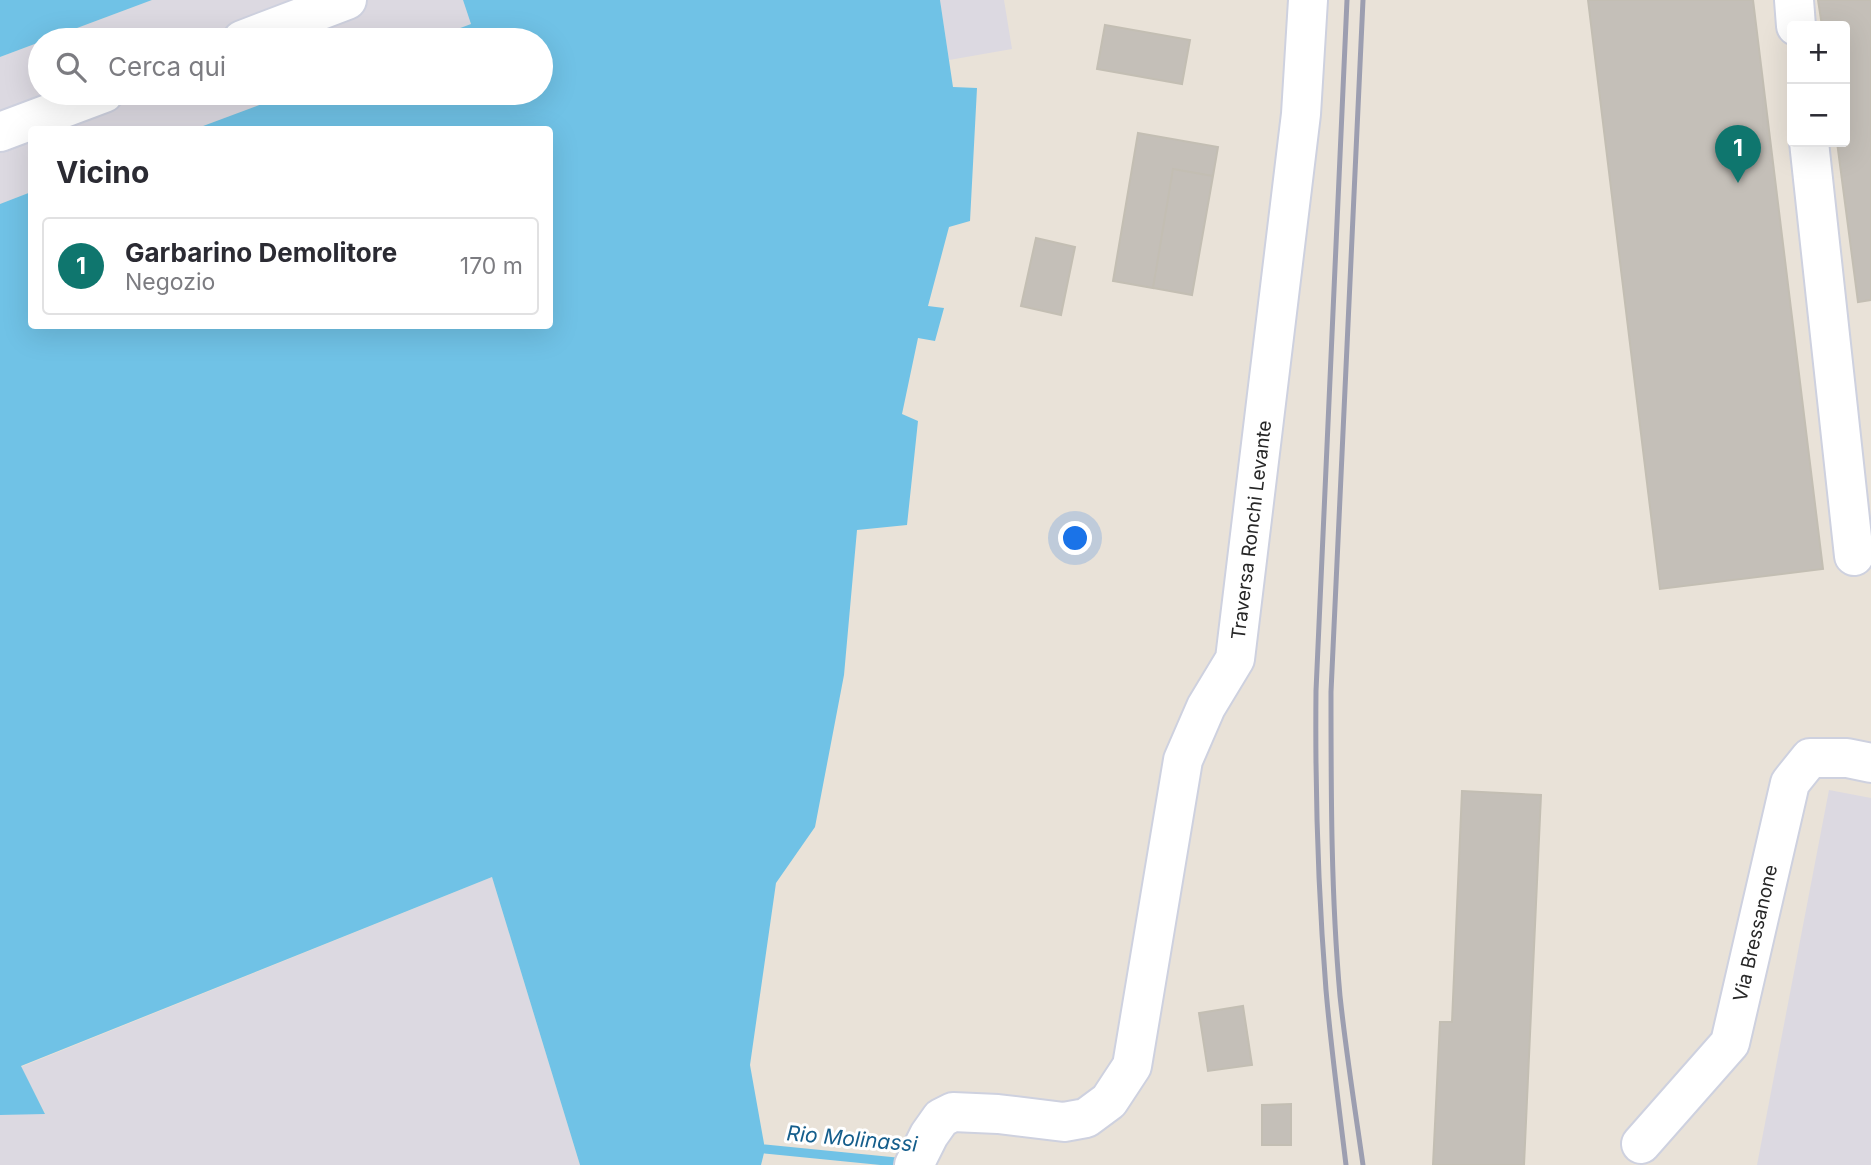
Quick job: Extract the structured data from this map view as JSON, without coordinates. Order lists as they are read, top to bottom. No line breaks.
{"streets":{"street":["Traversa Ronchi Levante","Via Bressanone"]},"water":["Rio Molinassi"],"page":{"map_buttons":["+","−"],"search":"Cerca qui","pins":"1","heading":"Vicino","list":[{"mark":"1","name":"Garbarino Demolitore","note":"Negozio","value":"170 m"}]}}
